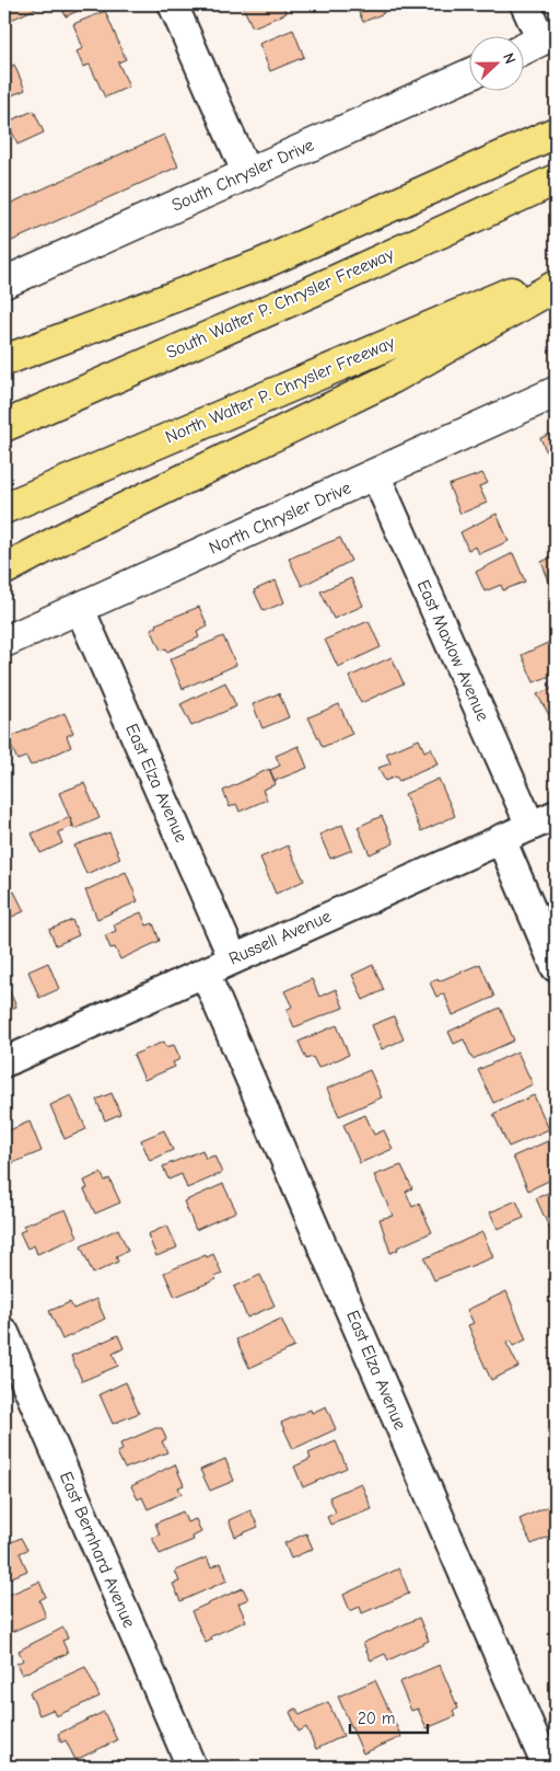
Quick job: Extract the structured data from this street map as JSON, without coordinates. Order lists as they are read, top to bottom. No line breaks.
{"streets":{"highway":["South Walter P. Chrysler Freeway","North Walter P. Chrysler Freeway"],"main road":["South Chrysler Drive","North Chrysler Drive"],"street":["East Maxlow Avenue","East Elza Avenue","Russell Avenue","East Bernhard Avenue"]},"crossings":[["North Chrysler Drive","East Maxlow Avenue"],["North Chrysler Drive","East Elza Avenue"],["East Maxlow Avenue","Russell Avenue"],["East Elza Avenue","Russell Avenue"]],"scale_bar":"20 m","north":"right"}
